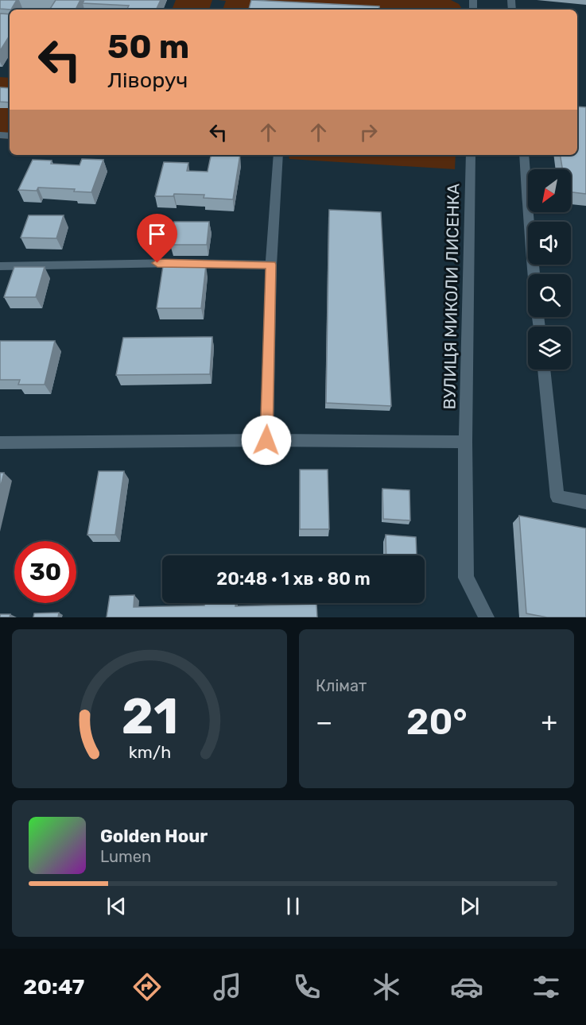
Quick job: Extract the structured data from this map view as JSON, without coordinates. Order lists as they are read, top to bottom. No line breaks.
{"streets":{"street":["ВУЛИЦЯ МИКОЛИ ЛИСЕНКА"]},"north":"bottom left","page":{"turn":["50 m","Ліворуч"],"limit":"30","trip":"20:48 · 1 хв · 80 m","tile":"Клімат","heat":["−","20°","+"],"song":["Golden Hour","Lumen"],"tabs":"20:47","gauge":["21","km/h"]}}
